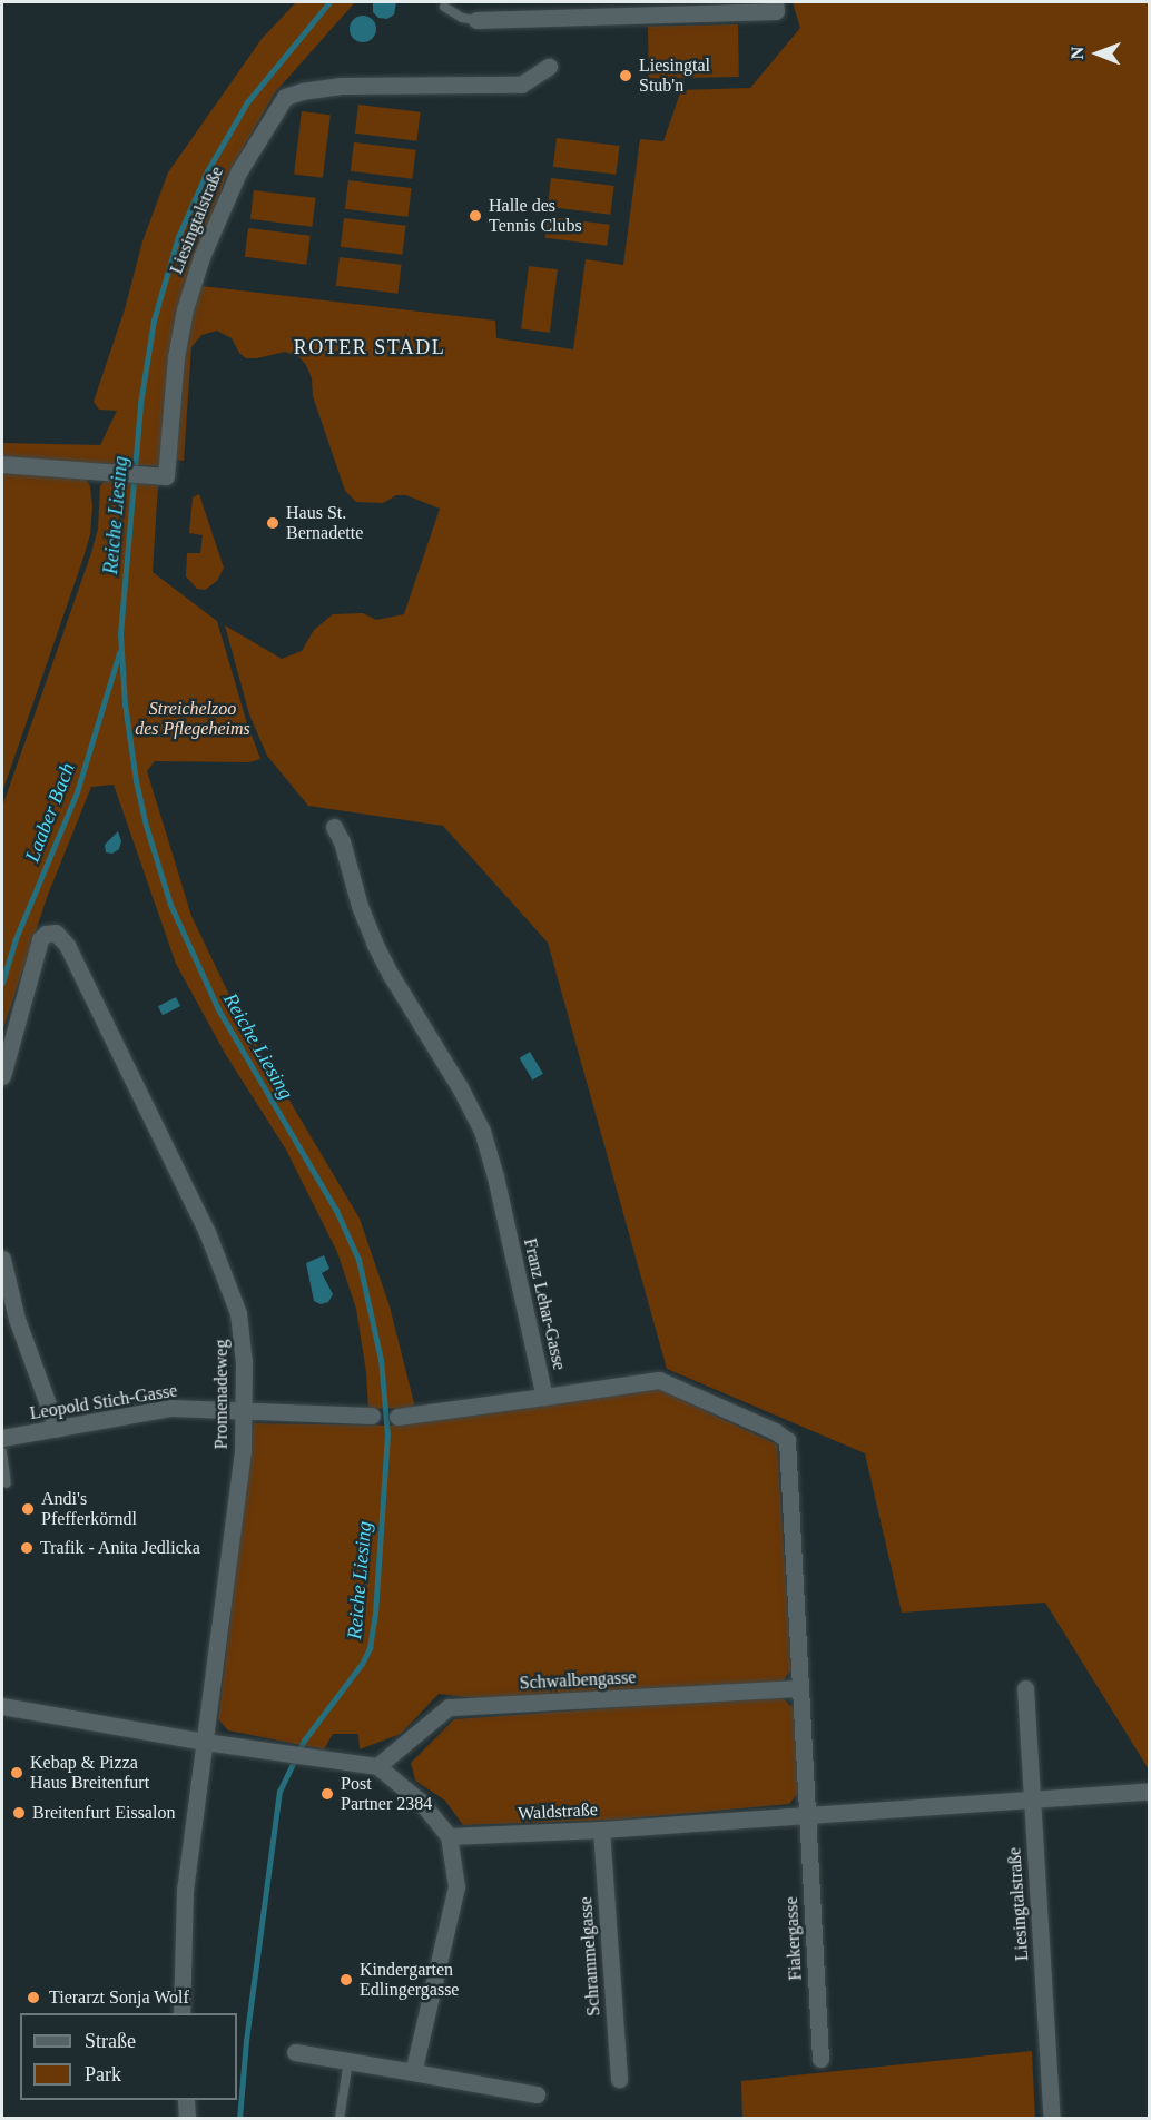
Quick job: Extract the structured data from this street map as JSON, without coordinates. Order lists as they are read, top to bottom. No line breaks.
{"streets":{"street":["Liesingtalstraße","Franz Lehar-Gasse","Promenadeweg","Leopold Stich-Gasse","Schwalbengasse","Waldstraße","Fiakergasse","Schrammelgasse"]},"crossings":[["Liesingtalstraße","Waldstraße"],["Franz Lehar-Gasse","Schwalbengasse"],["Franz Lehar-Gasse","Waldstraße"],["Franz Lehar-Gasse","Fiakergasse"],["Promenadeweg","Leopold Stich-Gasse"],["Waldstraße","Fiakergasse"],["Waldstraße","Schrammelgasse"]],"districts":["ROTER STADL"],"water":["Reiche Liesing","Laaber Bach"],"parks":["Streichelzoo des Pflegeheims"],"places":["Liesingtal Stub'n","Halle des Tennis Clubs","Haus St. Bernadette","Andi's Pfefferkörndl","Trafik - Anita Jedlicka","Kebap & Pizza Haus Breitenfurt","Post Partner 2384","Breitenfurt Eissalon","Kindergarten Edlingergasse","Tierarzt Sonja Wolf"],"legend":["Straße","Park"],"north":"left"}
